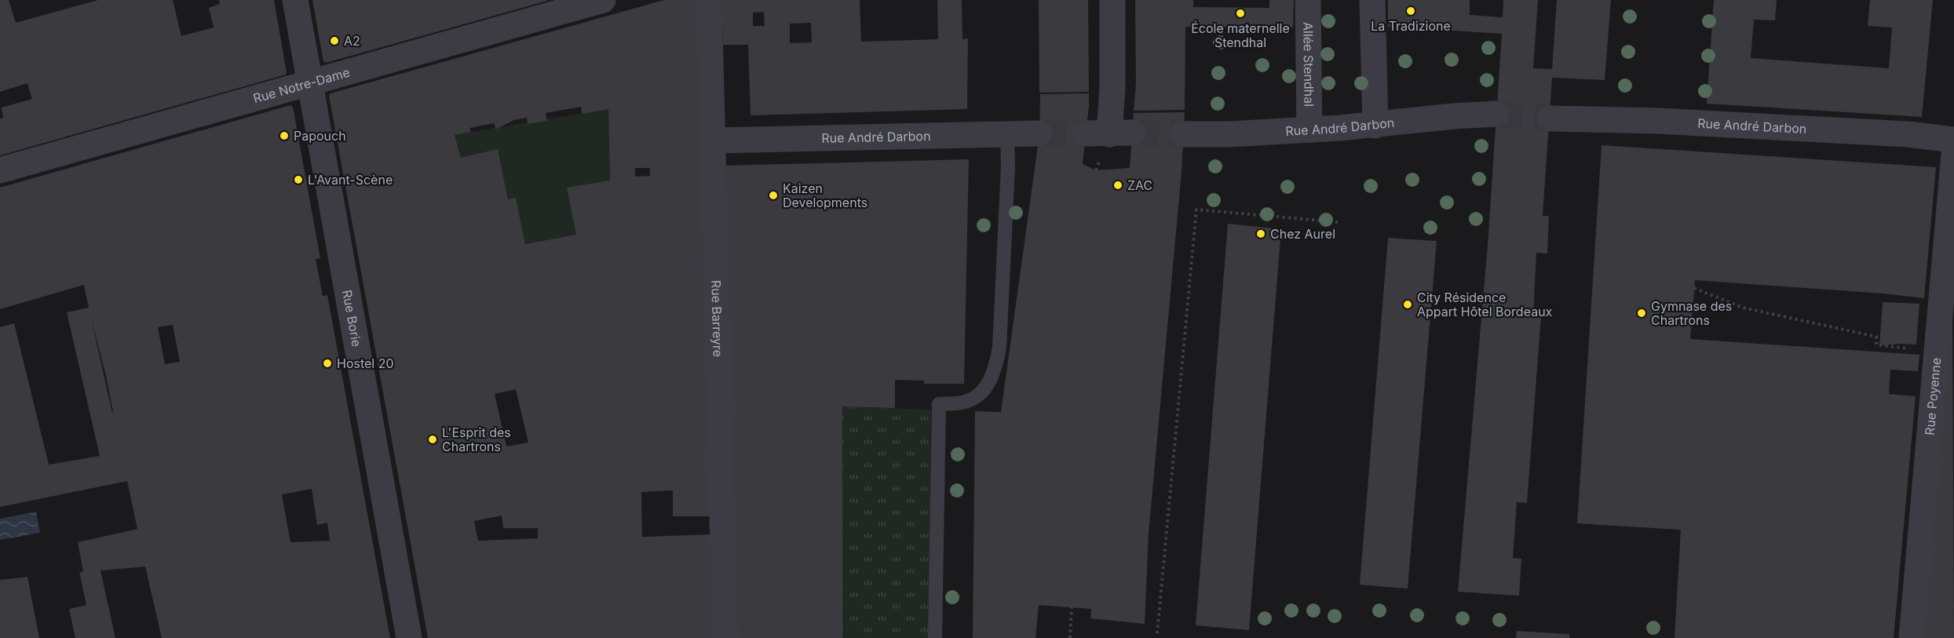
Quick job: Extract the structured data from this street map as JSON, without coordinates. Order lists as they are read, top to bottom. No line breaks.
{"streets":{"street":["Allée Stendhal","Rue Notre-Dame","Rue André Darbon","Rue Barreyre","Rue Borie","Rue Poyenne"]},"crossings":[["Allée Stendhal","Rue André Darbon"],["Rue Notre-Dame","Rue Borie"],["Rue André Darbon","Rue Barreyre"]],"places":["La Tradizione","École maternelle Stendhal","A2","Papouch","L'Avant-Scène","ZAC","Kaizen Developments","Chez Aurel","City Résidence Appart Hôtel Bordeaux","Gymnase des Chartrons","Hostel 20","L'Esprit des Chartrons"]}
